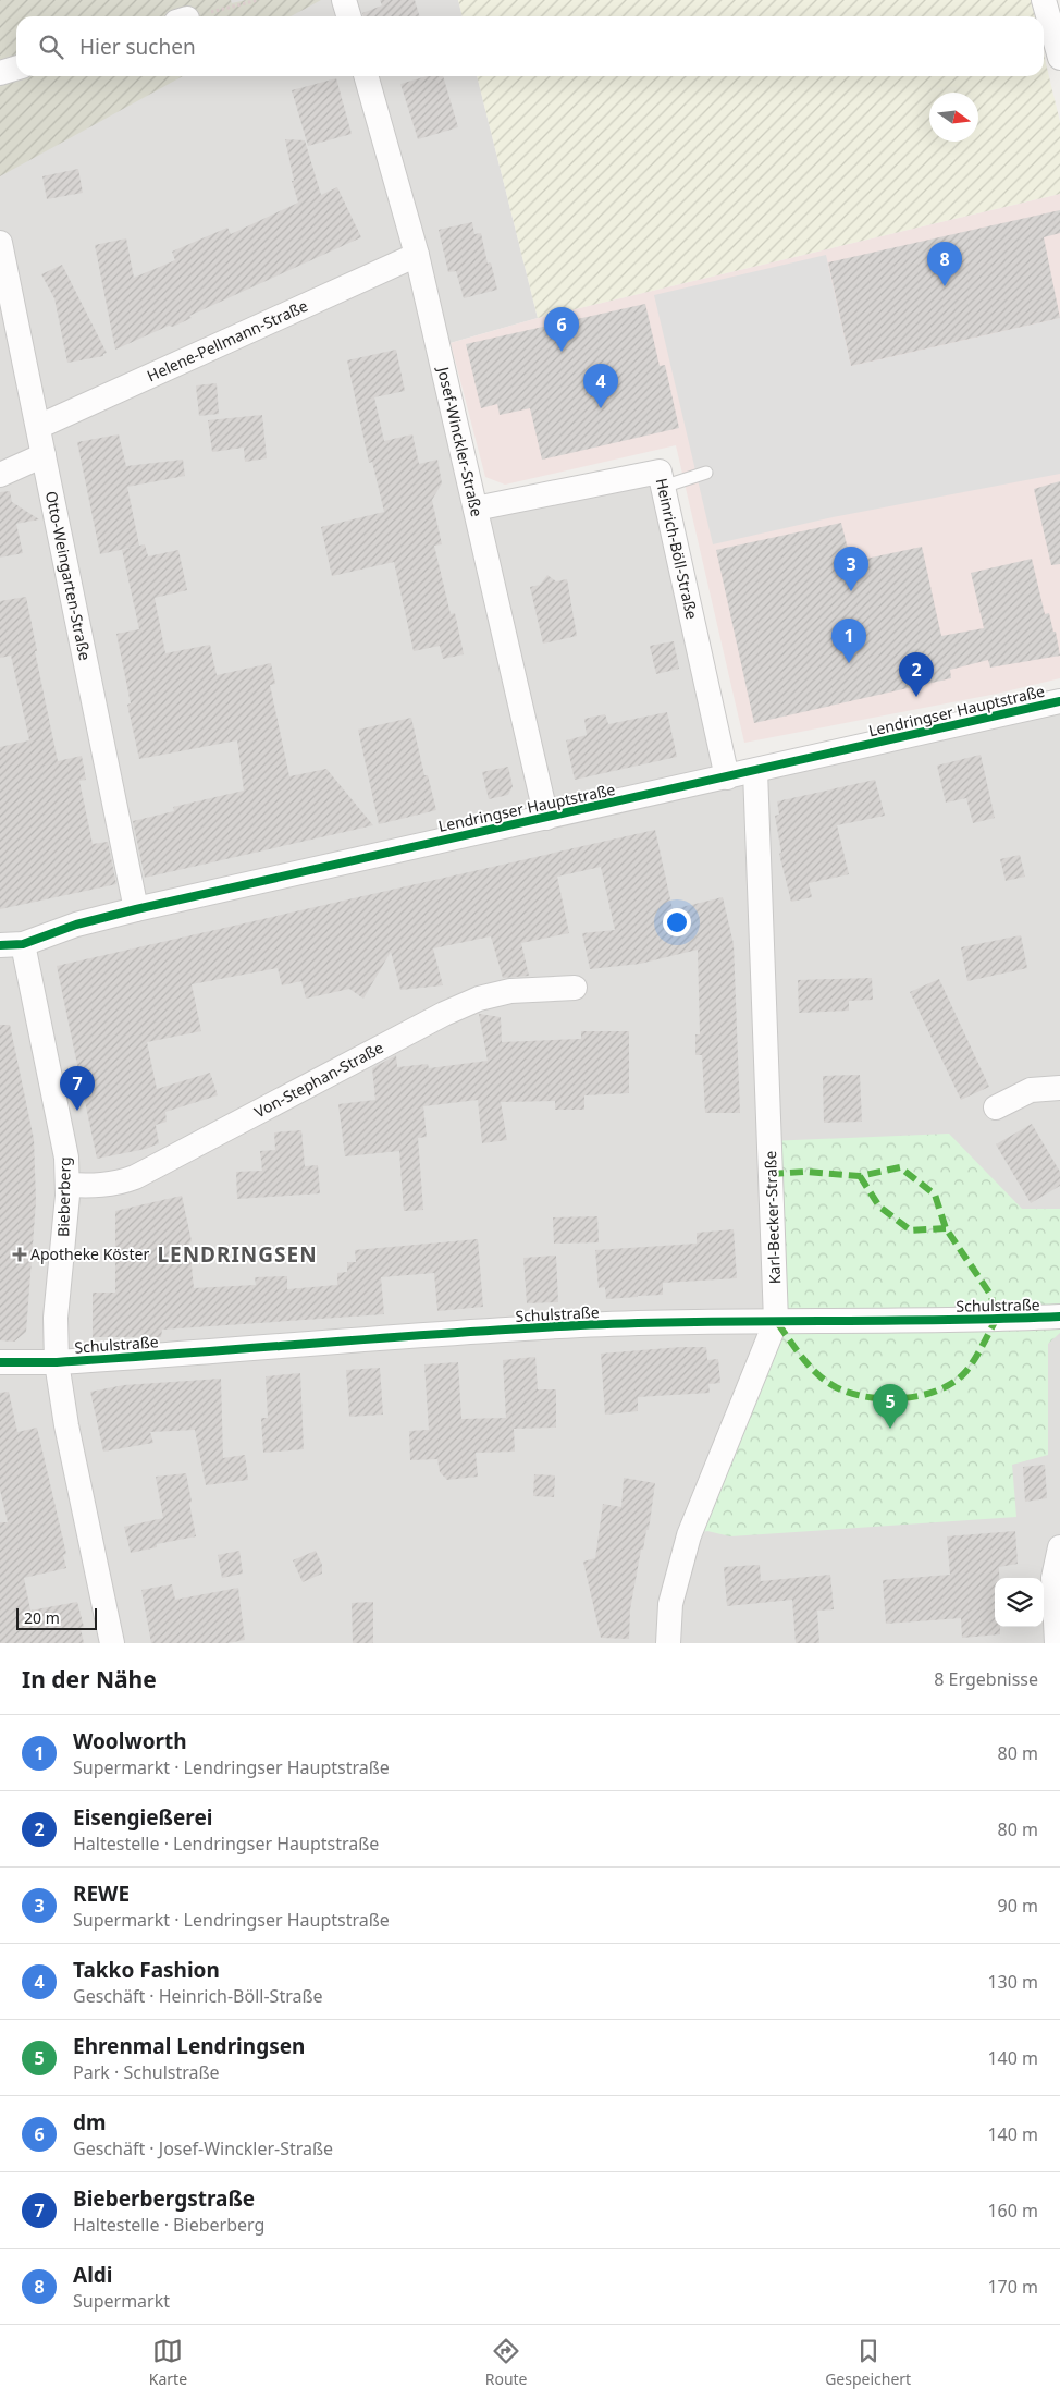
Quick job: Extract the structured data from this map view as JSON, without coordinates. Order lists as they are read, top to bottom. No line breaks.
{"streets":{"street":["Helene-Pellmann-Straße","Josef-Winckler-Straße","Heinrich-Böll-Straße","Otto-Weingarten-Straße","Lendringser Hauptstraße","Von-Stephan-Straße","Bieberberg","Karl-Becker-Straße","Schulstraße"]},"crossings":[["Helene-Pellmann-Straße","Josef-Winckler-Straße"],["Helene-Pellmann-Straße","Otto-Weingarten-Straße"],["Josef-Winckler-Straße","Heinrich-Böll-Straße"],["Josef-Winckler-Straße","Lendringser Hauptstraße"],["Heinrich-Böll-Straße","Lendringser Hauptstraße"],["Otto-Weingarten-Straße","Lendringser Hauptstraße"],["Lendringser Hauptstraße","Bieberberg"],["Lendringser Hauptstraße","Karl-Becker-Straße"],["Von-Stephan-Straße","Bieberberg"],["Bieberberg","Schulstraße"],["Karl-Becker-Straße","Schulstraße"]],"districts":["LENDRINGSEN"],"places":{"health":["Apotheke Köster"]},"scale_bar":"20 m","north":"right","page":{"search":"Hier suchen","pins":["8","6","4","3","1","2","7","5"],"scale":"20 m","heading":["In der Nähe","8 Ergebnisse"],"list":[{"mark":"1","name":"Woolworth","note":"Supermarkt · Lendringser Hauptstraße","value":"80 m"},{"mark":"2","name":"Eisengießerei","note":"Haltestelle · Lendringser Hauptstraße","value":"80 m"},{"mark":"3","name":"REWE","note":"Supermarkt · Lendringser Hauptstraße","value":"90 m"},{"mark":"4","name":"Takko Fashion","note":"Geschäft · Heinrich-Böll-Straße","value":"130 m"},{"mark":"5","name":"Ehrenmal Lendringsen","note":"Park · Schulstraße","value":"140 m"},{"mark":"6","name":"dm","note":"Geschäft · Josef-Winckler-Straße","value":"140 m"},{"mark":"7","name":"Bieberbergstraße","note":"Haltestelle · Bieberberg","value":"160 m"},{"mark":"8","name":"Aldi","note":"Supermarkt","value":"170 m"}],"nav":["Karte","Route","Gespeichert"]}}
